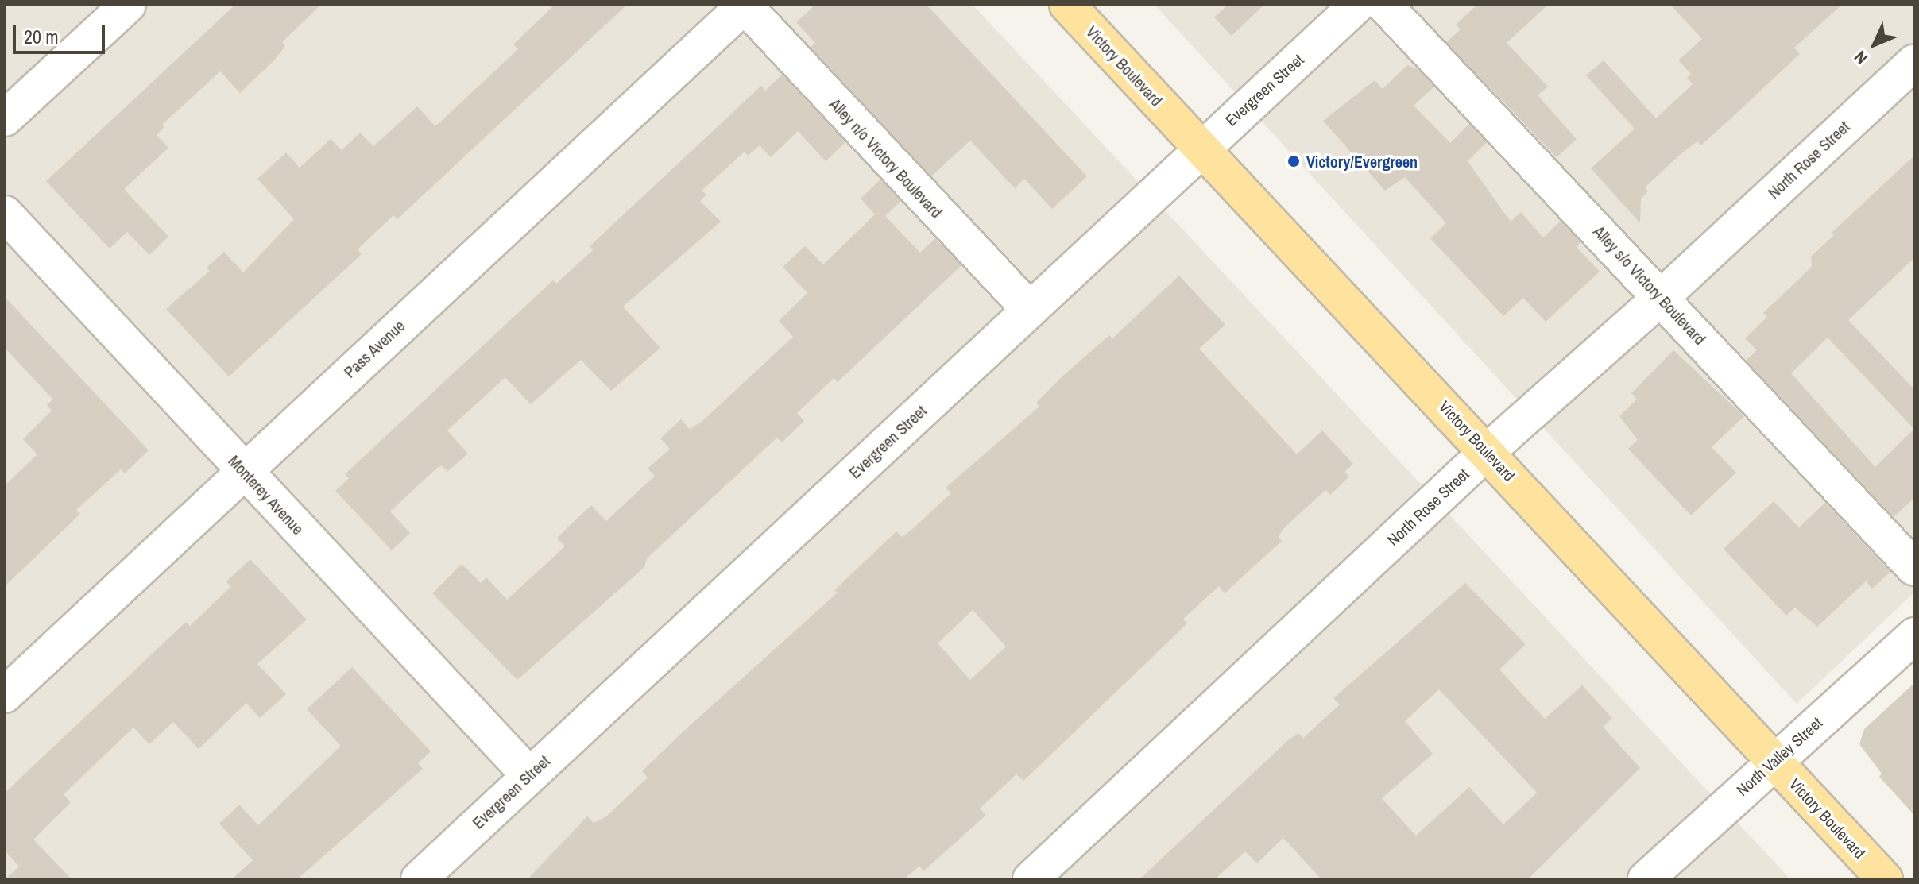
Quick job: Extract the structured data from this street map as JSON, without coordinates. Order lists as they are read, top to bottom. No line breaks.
{"streets":{"main road":["Victory Boulevard"],"street":["Evergreen Street","Alley n/o Victory Boulevard","North Rose Street","Alley s/o Victory Boulevard","Pass Avenue","Monterey Avenue","North Valley Street"]},"crossings":[["Victory Boulevard","Evergreen Street"],["Victory Boulevard","North Rose Street"],["Victory Boulevard","North Valley Street"],["Evergreen Street","Alley n/o Victory Boulevard"],["Evergreen Street","Monterey Avenue"],["Alley n/o Victory Boulevard","Pass Avenue"],["North Rose Street","Alley s/o Victory Boulevard"],["Pass Avenue","Monterey Avenue"]],"places":["Victory/Evergreen"],"scale_bar":"20 m","north":"bottom left"}
